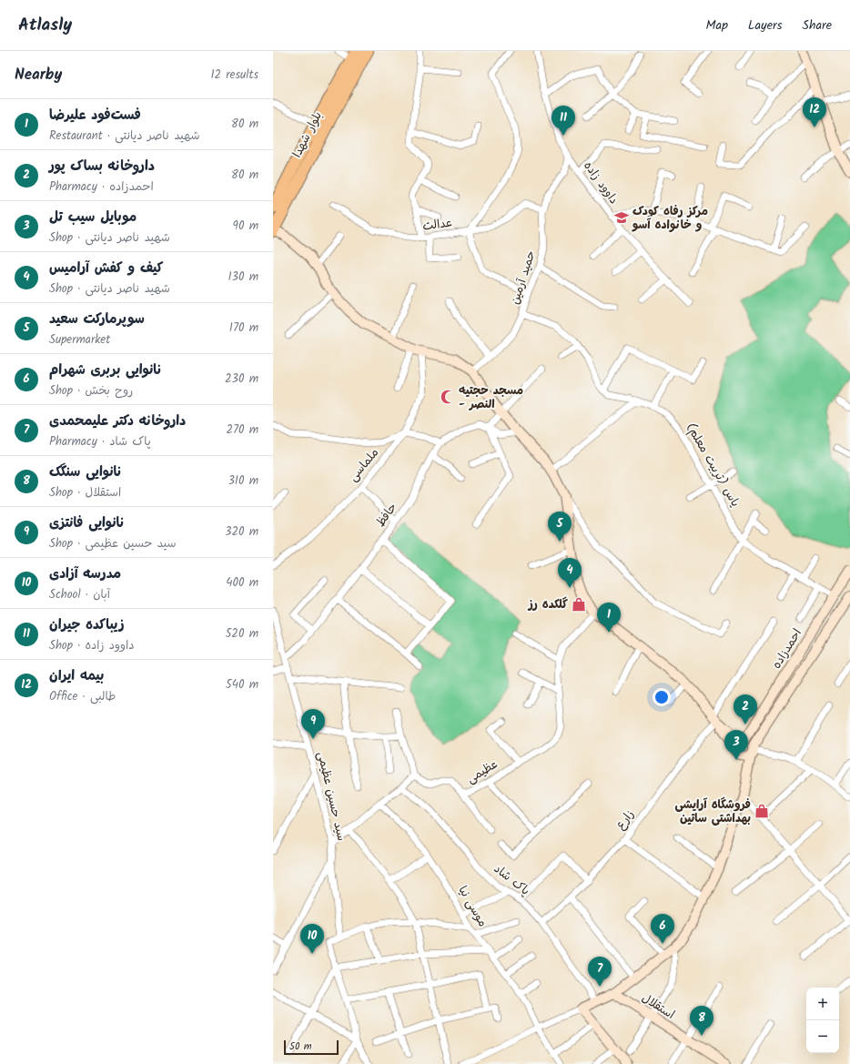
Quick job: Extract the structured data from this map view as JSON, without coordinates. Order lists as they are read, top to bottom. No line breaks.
{"streets":{"main road":["بلوار شهدا","احمدزاده","استقلال"],"street":["داوود زاده","عدالت","حمید آرمین","ملماسی","یاس (تربیت معلم)","حافظ","عظیمی","سید حسین عظیمی","زارع","پاک شاد","موسی نیا"]},"crossings":[["داوود زاده","حمید آرمین"],["عدالت","حمید آرمین"],["یاس (تربیت معلم)","احمدزاده"],["حافظ","سید حسین عظیمی"],["زارع","پاک شاد"]],"places":{"school or university":["مرکز رفاه کودک و خانواده آسو"],"mosque":["مسجد حجتیه - النصر"],"shop":["گلکده رز","فروشگاه آرایشی بهداشتی ساتین"]},"scale_bar":"50 m","page":{"header":"Atlasly","nav":["Map","Layers","Share"],"heading":["Nearby","12 results"],"pins":["12","11","5","4","1","2","9","3","6","10","7","8"],"list":[{"mark":"1","name":"فست‌فود علیرضا","note":"Restaurant · شهید ناصر دیانتی","value":"80 m"},{"mark":"2","name":"داروخانه بساک پور","note":"Pharmacy · احمدزاده","value":"80 m"},{"mark":"3","name":"موبایل سیب تل","note":"Shop · شهید ناصر دیانتی","value":"90 m"},{"mark":"4","name":"کیف و‌ کفش آرامیس","note":"Shop · شهید ناصر دیانتی","value":"130 m"},{"mark":"5","name":"سوپرمارکت سعید","note":"Supermarket","value":"170 m"},{"mark":"6","name":"نانوایی بربری شهرام","note":"Shop · روح بخش","value":"230 m"},{"mark":"7","name":"داروخانه دکتر علیمحمدی","note":"Pharmacy · پاک شاد","value":"270 m"},{"mark":"8","name":"نانوایی سنگک","note":"Shop · استقلال","value":"310 m"},{"mark":"9","name":"نانوایی فانتزی","note":"Shop · سید حسین عظیمی","value":"320 m"},{"mark":"10","name":"مدرسه آزادی","note":"School · آبان","value":"400 m"},{"mark":"11","name":"زیباکده جیران","note":"Shop · داوود زاده","value":"520 m"},{"mark":"12","name":"بیمه ایران","note":"Office · طالبی","value":"540 m"}],"map_buttons":["+","−"],"scale":"50 m"}}
